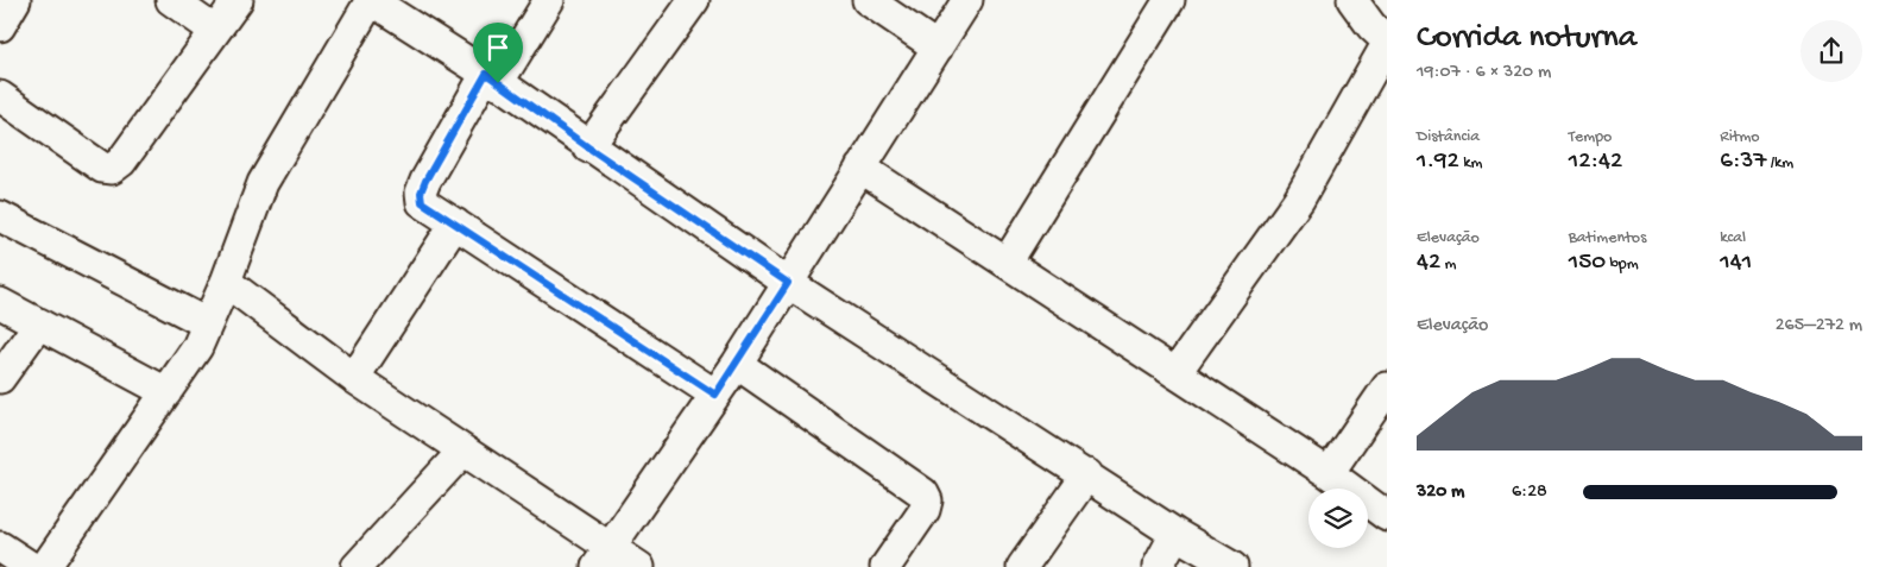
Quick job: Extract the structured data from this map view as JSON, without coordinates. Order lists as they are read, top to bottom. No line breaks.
{"page":{"heading":["Corrida noturna","19:07 · 6 × 320 m"],"stats":[["Distância","1.92 km"],["Tempo","12:42"],["Ritmo","6:37 /km"],["Elevação","42 m"],["Batimentos","150 bpm"],["kcal","141"]],"chart":["Elevação","265–272 m"],"list":[{"name":"320 m","note":"6:28"}]}}
